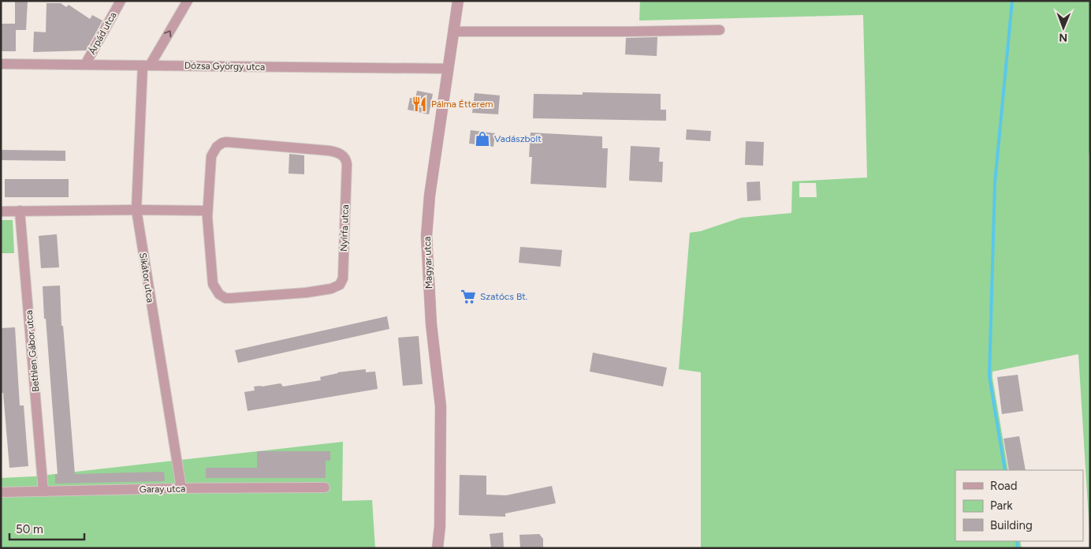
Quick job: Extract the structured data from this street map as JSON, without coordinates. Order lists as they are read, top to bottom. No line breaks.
{"streets":{"street":["Árpád utca","Dózsa György utca","Nyírfa utca","Magyar utca","Sikátor utca","Bethlen Gábor utca","Garay utca"]},"crossings":[["Árpád utca","Dózsa György utca"],["Dózsa György utca","Magyar utca"],["Dózsa György utca","Sikátor utca"],["Sikátor utca","Garay utca"],["Bethlen Gábor utca","Garay utca"]],"places":{"restaurant":["Pálma Étterem"],"shop":["Vadászbolt"],"supermarket":["Szatócs Bt."]},"legend":["Road","Park","Building"],"scale_bar":"50 m","north":"bottom"}
